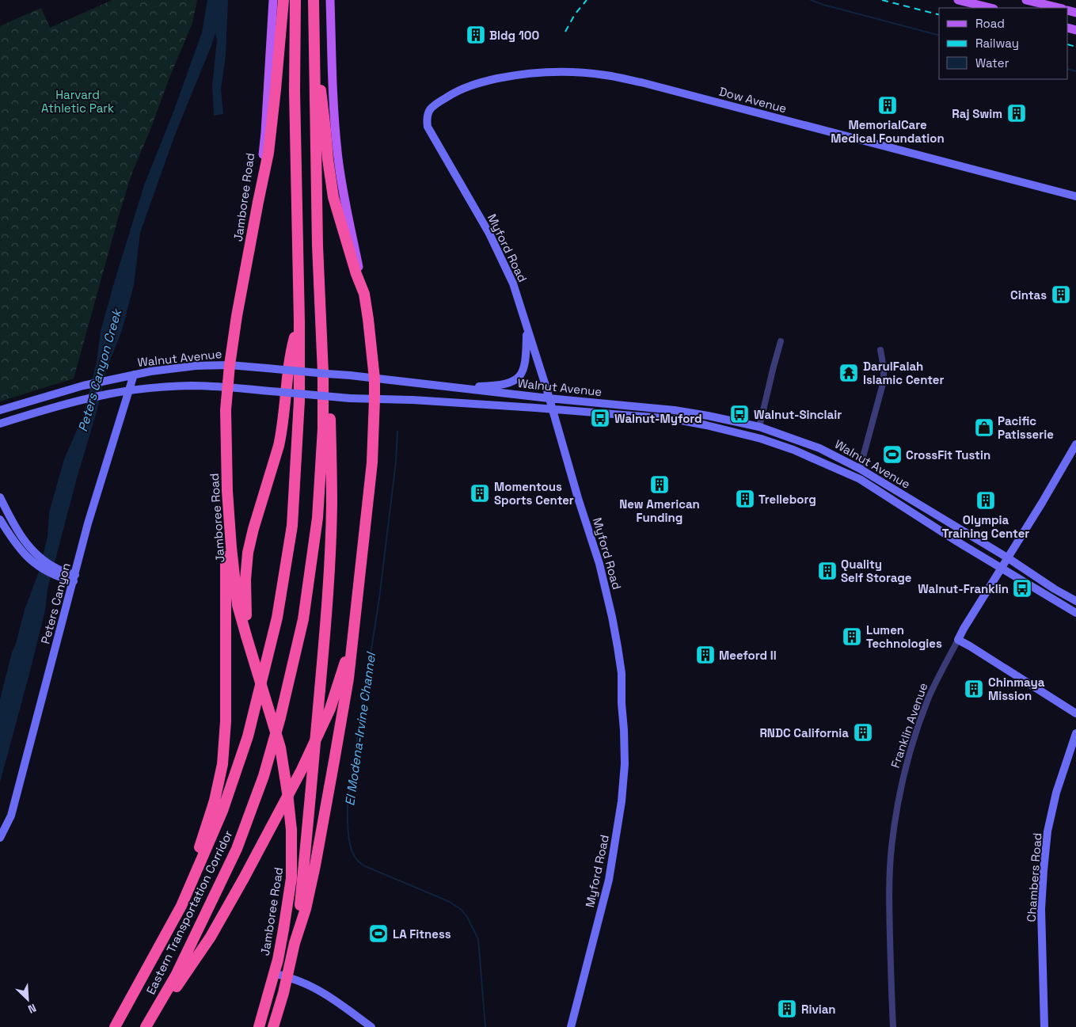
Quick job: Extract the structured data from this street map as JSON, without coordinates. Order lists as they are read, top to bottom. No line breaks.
{"streets":{"highway":["Jamboree Road","Eastern Transportation Corridor"],"street":["Dow Avenue","Myford Road","Walnut Avenue","Peters Canyon","Franklin Avenue","Chambers Road"]},"crossings":[["Dow Avenue","Myford Road"],["Jamboree Road","Walnut Avenue"],["Myford Road","Walnut Avenue"],["Walnut Avenue","Peters Canyon"],["Walnut Avenue","Franklin Avenue"]],"water":["Peters Canyon Creek","El Modena-Irvine Channel"],"parks":["Harvard Athletic Park"],"places":{"building":["Bldg 100","MemorialCare Medical Foundation","Raj Swim","Cintas","New American Funding","Momentous Sports Center","Trelleborg","Olympia Training Center","Quality Self Storage","Lumen Technologies","Meeford II","Chinmaya Mission","RNDC California","Rivian"],"temple":["DarulFalah Islamic Center"],"bus stop":["Walnut-Sinclair","Walnut-Myford","Walnut-Franklin"],"shop":["Pacific Patisserie"],"sports":["CrossFit Tustin","LA Fitness"]},"legend":["Road","Railway","Water"],"north":"bottom right"}
